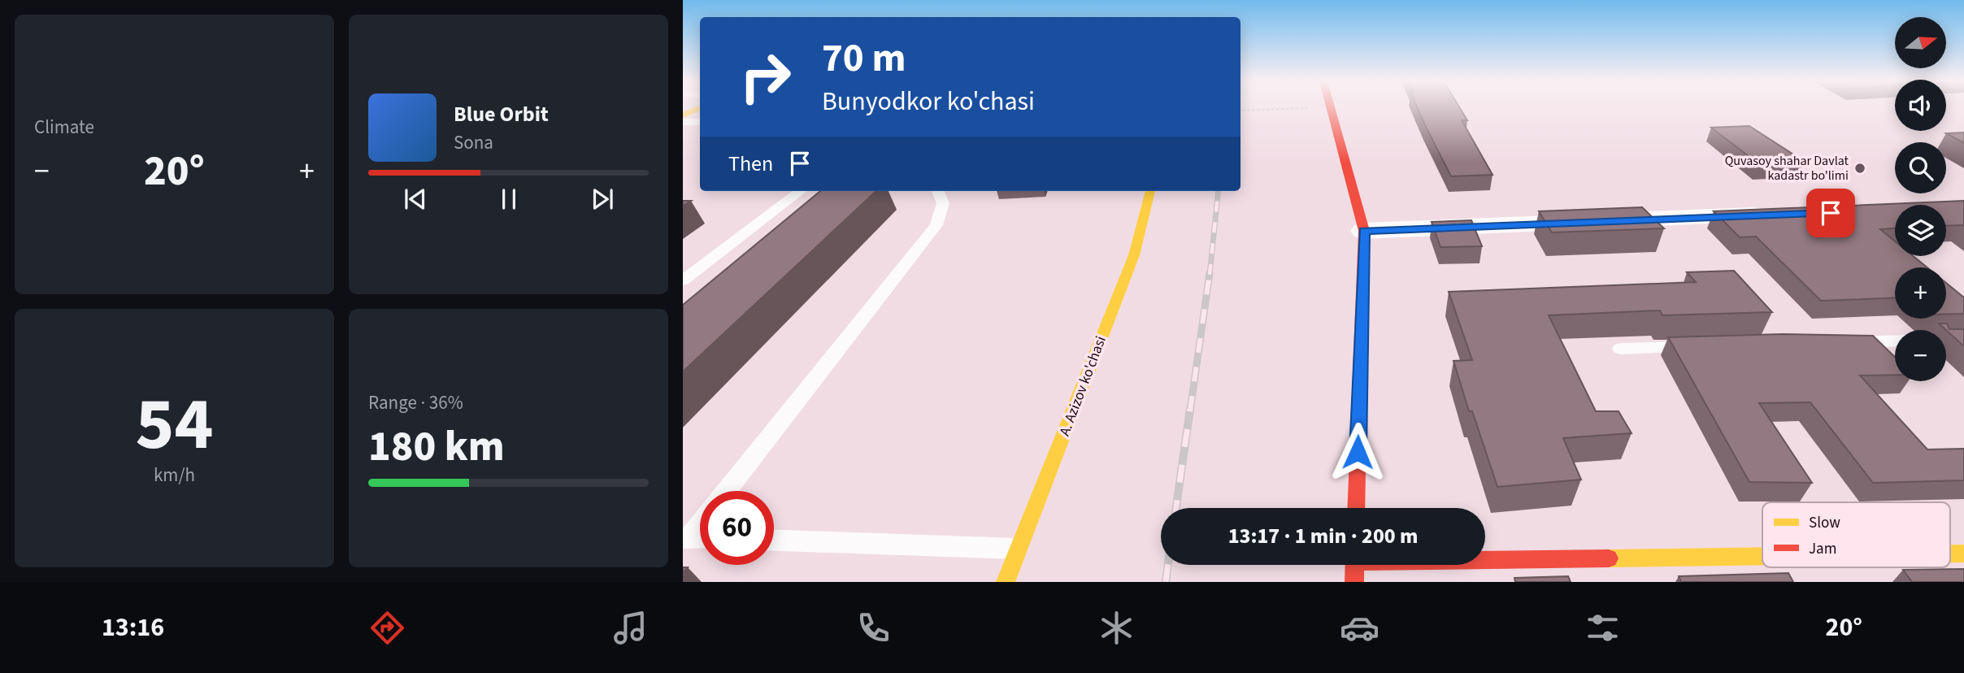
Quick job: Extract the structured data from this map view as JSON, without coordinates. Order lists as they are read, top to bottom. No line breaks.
{"streets":{"street":["A. Azizov ko'chasi"]},"places":["Quvasoy shahar Davlat kadastr bo'limi"],"legend":["Slow","Jam"],"north":"right","page":{"tile":["Climate",["54","km/h"],["Range · 36%","180 km"]],"map_buttons":["+","−"],"turn":["70 m","Bunyodkor ko'chasi"],"song":["Blue Orbit","Sona"],"then":"Then","heat":["−","20°","+"],"limit":"60","trip":"13:17 · 1 min · 200 m","tabs":["13:16","20°"]}}
